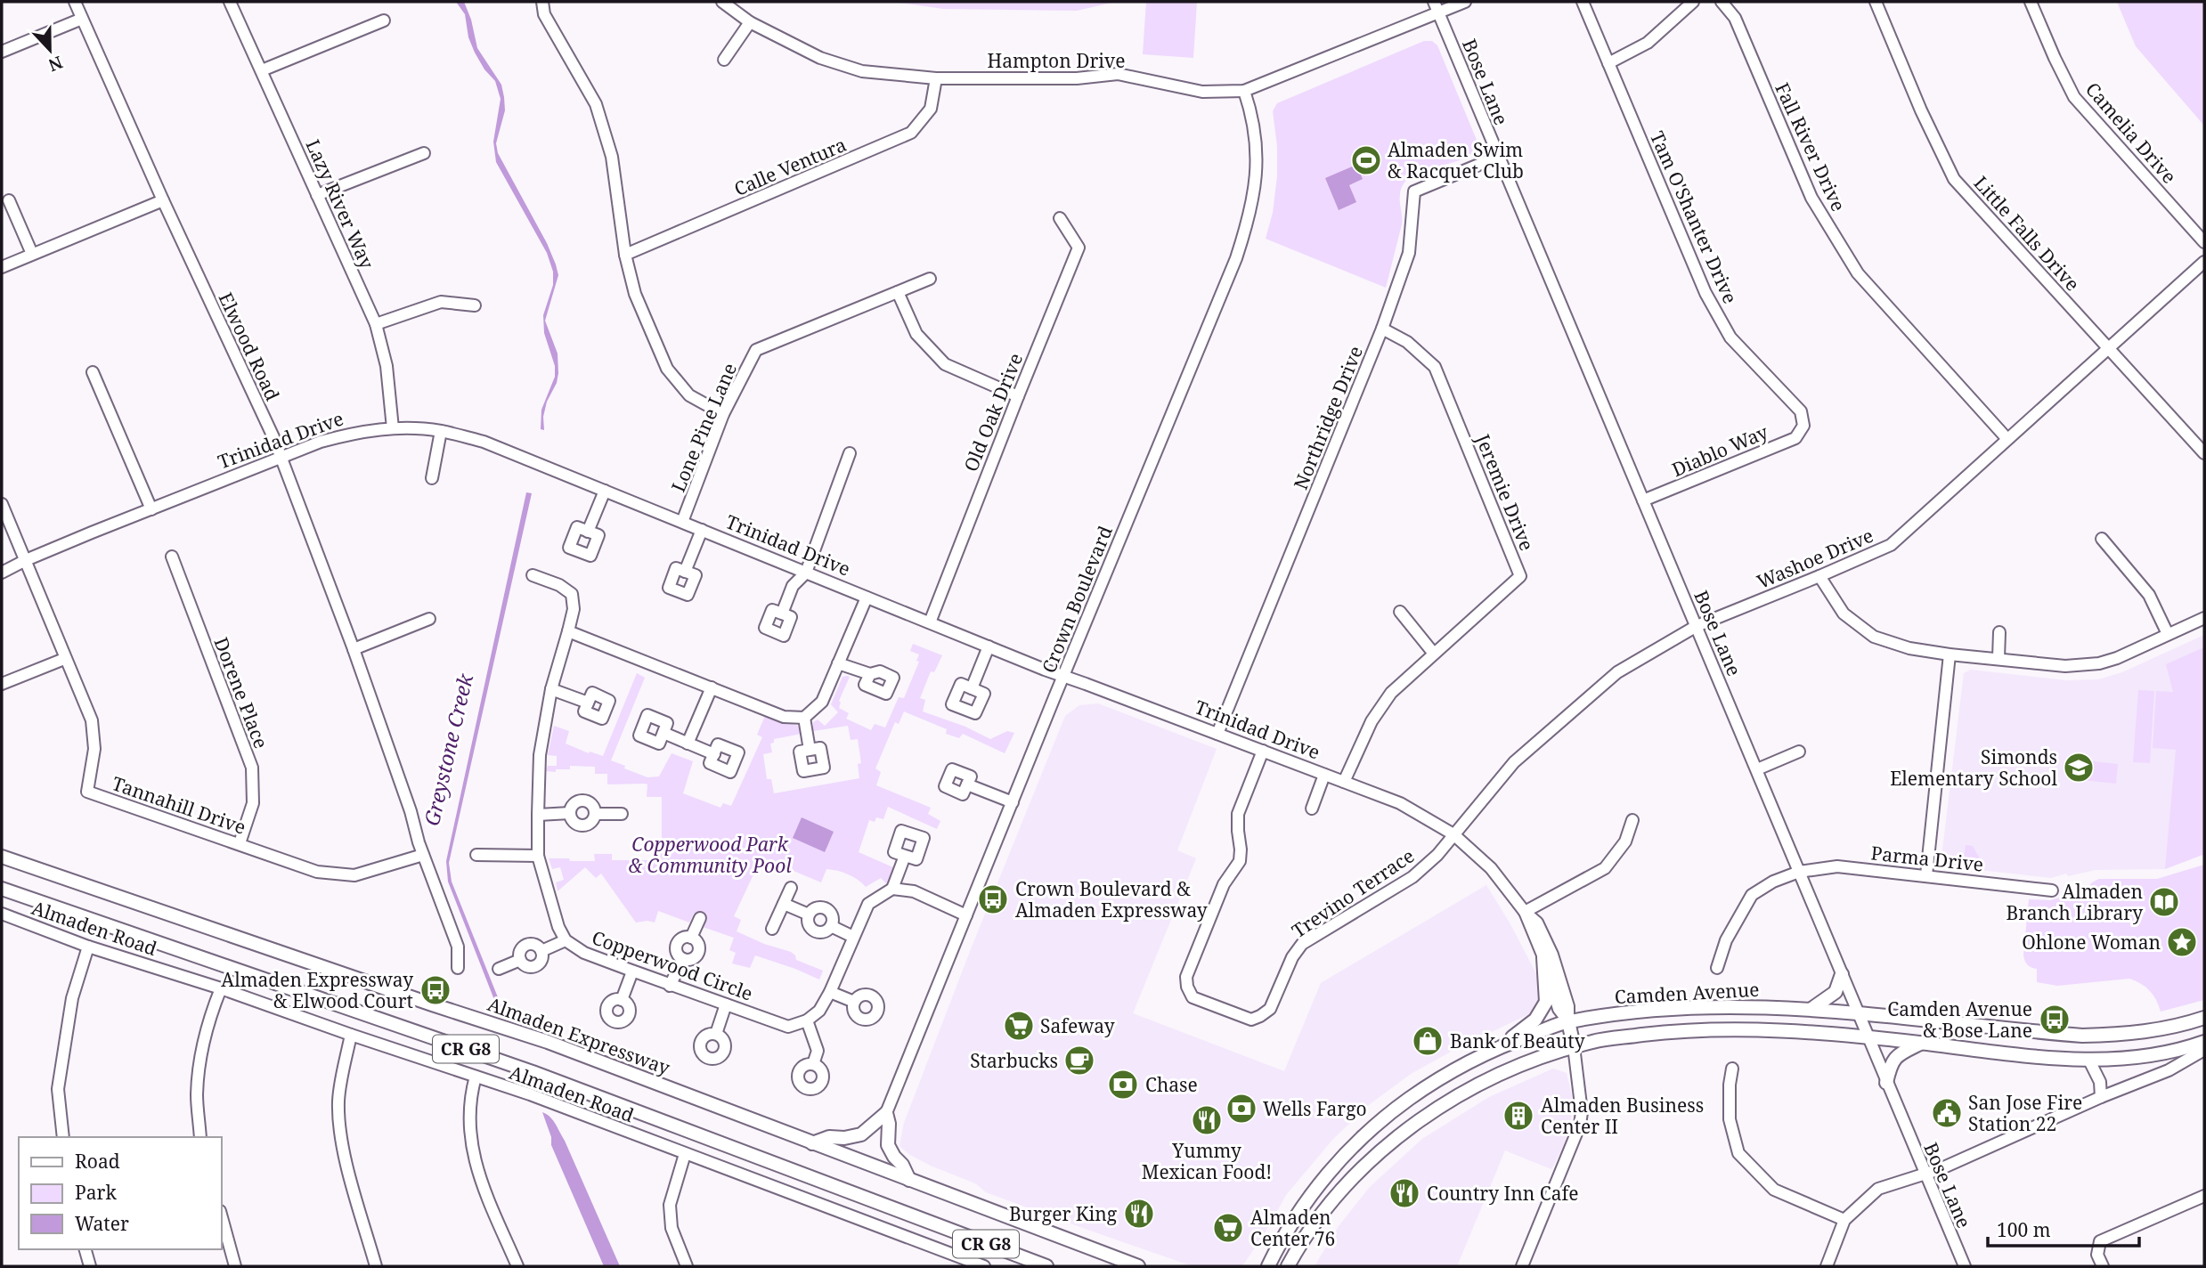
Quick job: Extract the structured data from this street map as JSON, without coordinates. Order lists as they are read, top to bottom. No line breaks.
{"streets":{"main road":["Trinidad Drive","Camden Avenue","Almaden Expressway","CR G8"],"street":["Hampton Drive","Bose Lane","Camelia Drive","Fall River Drive","Calle Ventura","Lazy River Way","Tam O'Shanter Drive","Little Falls Drive","Elwood Road","Old Oak Drive","Northridge Drive","Lone Pine Lane","Diablo Way","Jeremie Drive","Washoe Drive","Crown Boulevard","Dorene Place","Tannahill Drive","Parma Drive","Trevino Terrace","Almaden Road","Copperwood Circle"]},"crossings":[["Hampton Drive","Bose Lane"],["Hampton Drive","Calle Ventura"],["Hampton Drive","Crown Boulevard"],["Bose Lane","Northridge Drive"],["Bose Lane","Diablo Way"],["Bose Lane","Washoe Drive"],["Bose Lane","Parma Drive"],["Bose Lane","Camden Avenue"],["Fall River Drive","Washoe Drive"],["Lazy River Way","Trinidad Drive"],["Tam O'Shanter Drive","Diablo Way"],["Little Falls Drive","Washoe Drive"],["Elwood Road","Trinidad Drive"],["Elwood Road","Tannahill Drive"],["Old Oak Drive","Trinidad Drive"],["Northridge Drive","Trinidad Drive"],["Northridge Drive","Jeremie Drive"],["Lone Pine Lane","Trinidad Drive"],["Trinidad Drive","Jeremie Drive"],["Trinidad Drive","Washoe Drive"],["Trinidad Drive","Crown Boulevard"],["Trinidad Drive","Tannahill Drive"],["Trinidad Drive","Trevino Terrace"],["Trinidad Drive","Camden Avenue"],["Washoe Drive","Trevino Terrace"],["Dorene Place","Tannahill Drive"]],"water":["Greystone Creek"],"parks":["Copperwood Park & Community Pool"],"places":{"sports":["Almaden Swim & Racquet Club"],"school or university":["Simonds Elementary School"],"bus stop":["Crown Boulevard & Almaden Expressway","Almaden Expressway & Elwood Court","Camden Avenue & Bose Lane"],"library":["Almaden Branch Library"],"place":["Ohlone Woman"],"supermarket":["Safeway","Almaden Center 76"],"shop":["Bank of Beauty"],"cafe":["Starbucks"],"bank":["Chase","Wells Fargo"],"public building":["San Jose Fire Station 22"],"building":["Almaden Business Center II"],"restaurant":["Yummy Mexican Food!","Country Inn Cafe","Burger King"]},"legend":["Road","Park","Water"],"scale_bar":"100 m","north":"bottom"}
